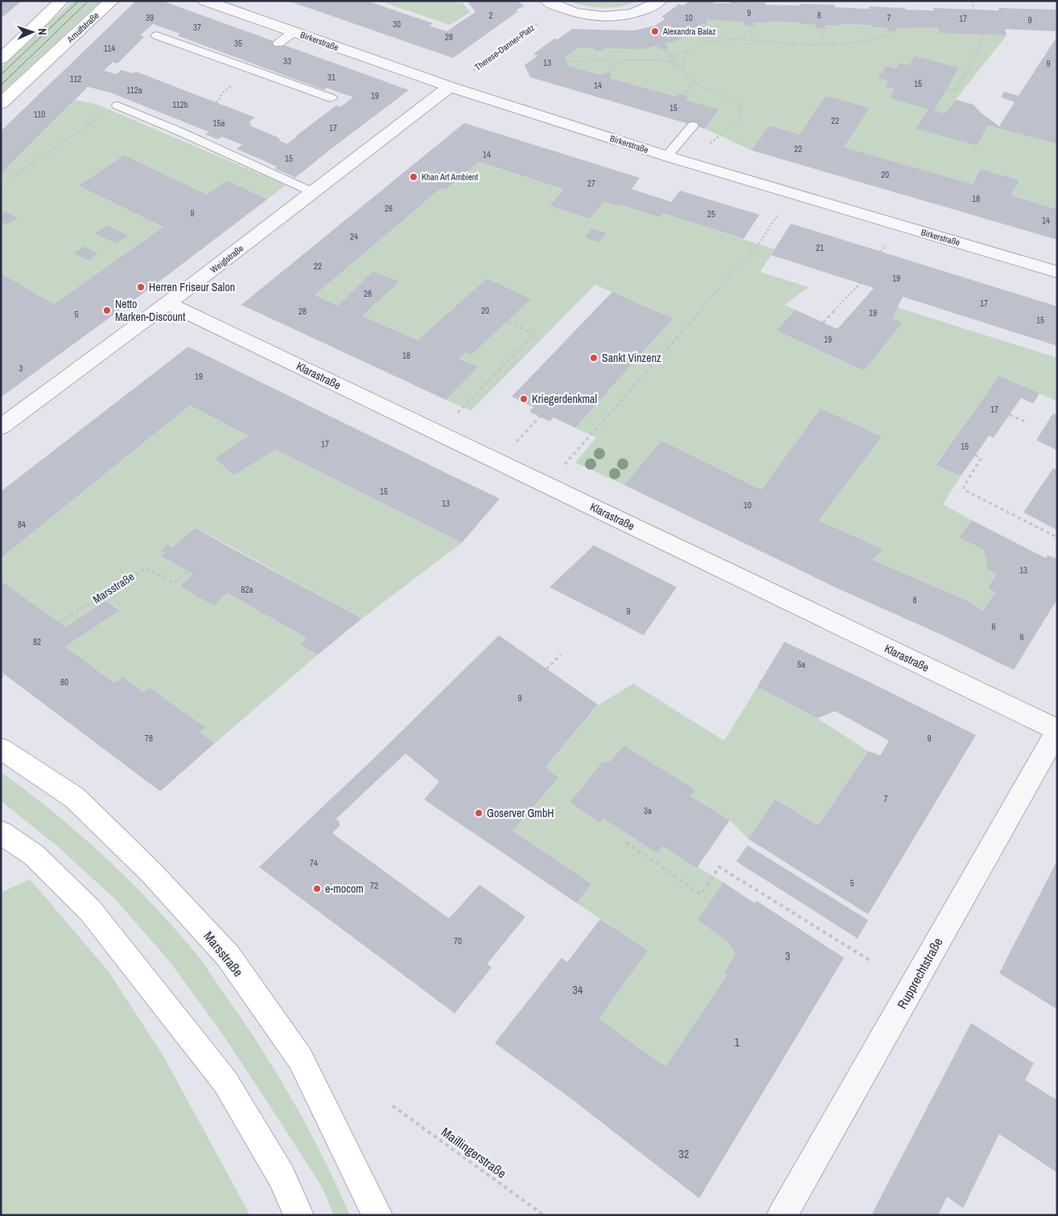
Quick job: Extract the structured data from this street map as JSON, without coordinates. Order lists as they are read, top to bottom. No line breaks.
{"streets":{"main road":["Arnulfstraße","Marsstraße"],"street":["Birkerstraße","Weiglstraße","Klarastraße","Rupprechtstraße"],"path":["Therese-Danner-Platz","Maillingerstraße"]},"crossings":[["Birkerstraße","Therese-Danner-Platz"],["Birkerstraße","Weiglstraße"],["Therese-Danner-Platz","Weiglstraße"],["Weiglstraße","Klarastraße"],["Klarastraße","Rupprechtstraße"]],"places":["Alexandra Balaz","Khan Art Ambient","Herren Friseur Salon","Netto Marken-Discount","Sankt Vinzenz","Kriegerdenkmal","Goserver GmbH","e-mocom"],"house_numbers":["9","2","8","39","10","7","17","9","30","37","28","35","114","33","13","9","31","112","15","14","112a","19","112b","15","110","22","15a","17","22","14","15","20","27","18","26","9","25","14","24","21","22","19","28","17","20","28","19","5","15","19","18","3","19","17","17","15","15","13","10","84","13","82a","8","9","6","6","82","5a","80","9","78","9","7","3a","74","5","72","70","3","34","1","32"],"north":"right"}
